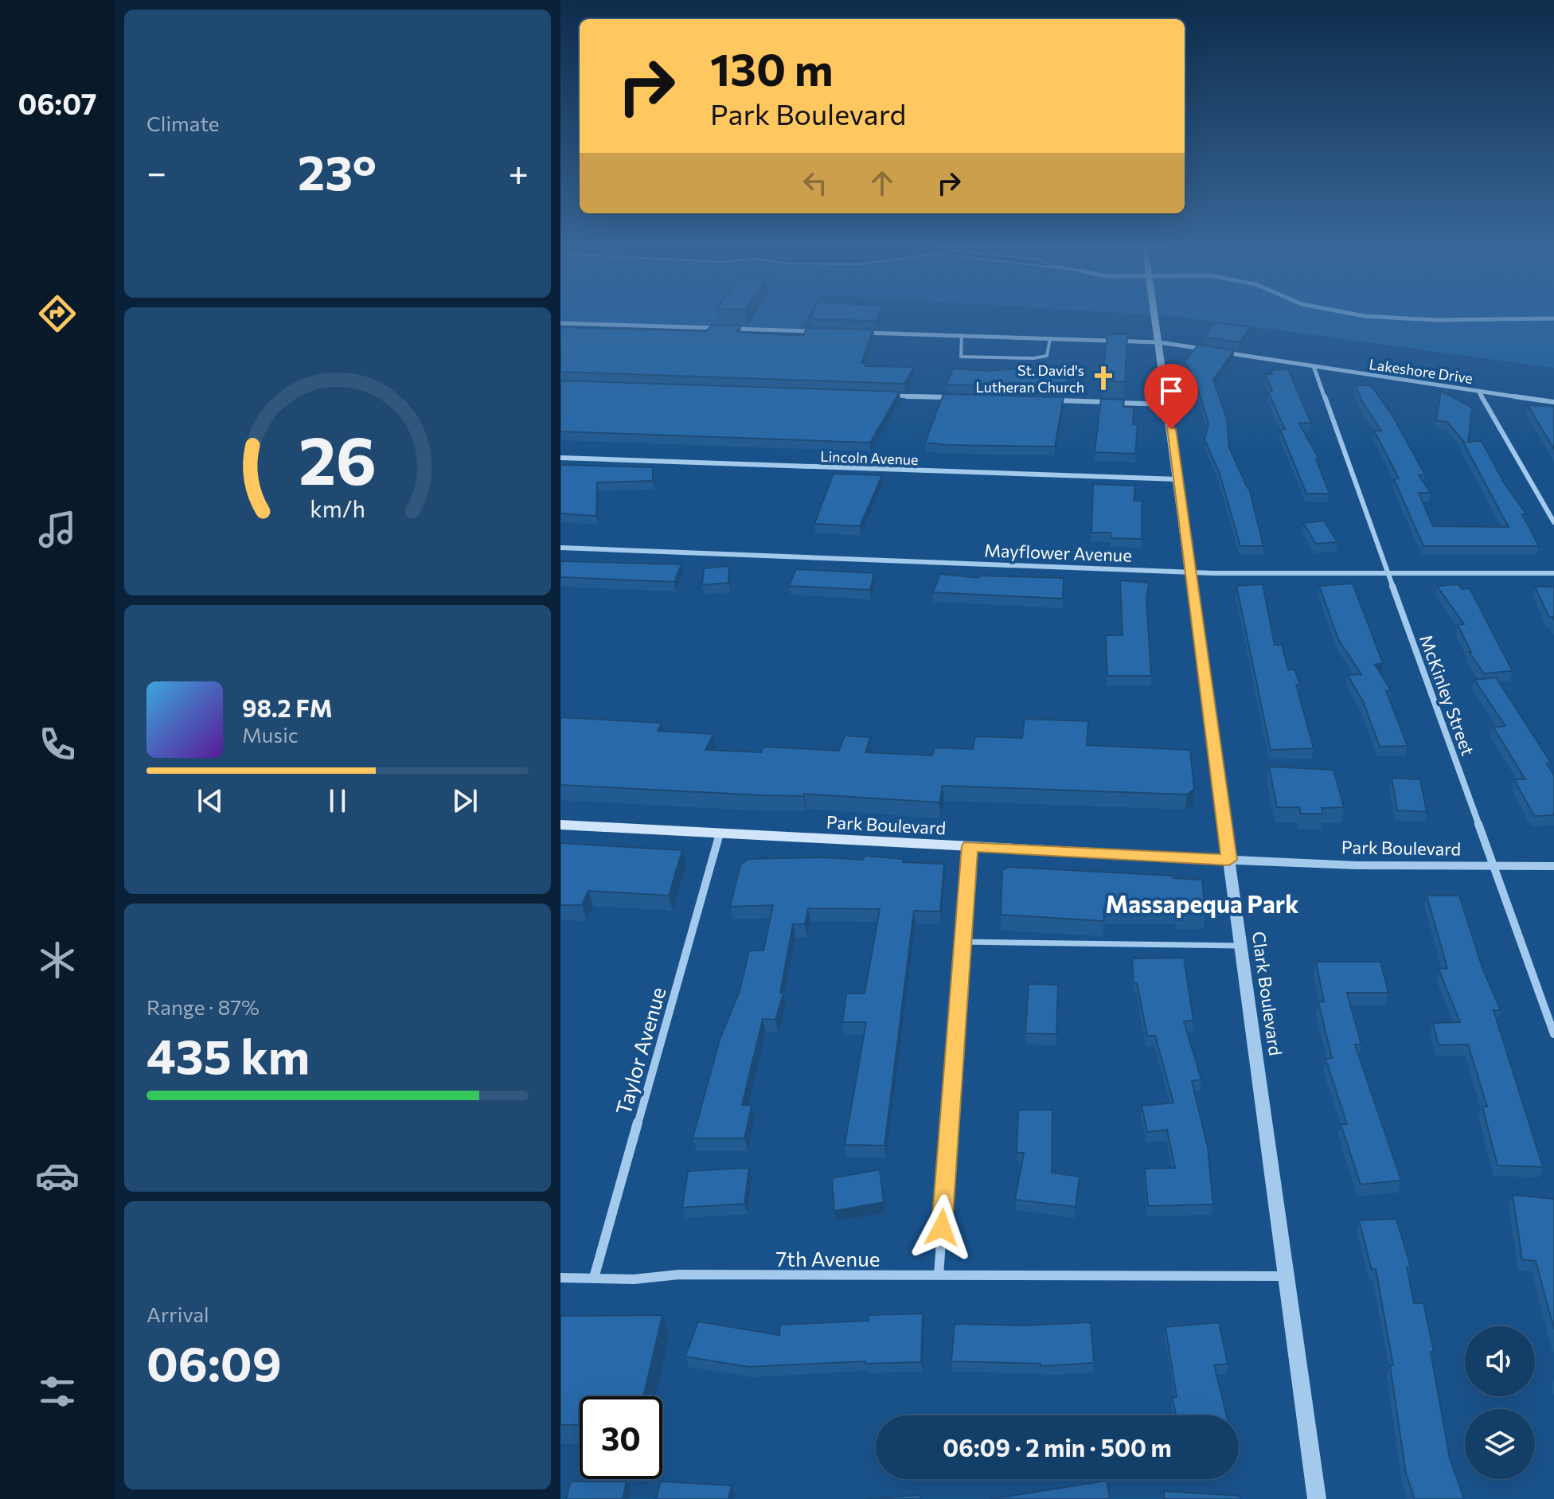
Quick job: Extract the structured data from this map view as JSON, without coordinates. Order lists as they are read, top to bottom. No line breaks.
{"streets":{"main road":["Park Boulevard"],"street":["Lakeshore Drive","Lincoln Avenue","Mayflower Avenue","McKinley Street","Clark Boulevard","Taylor Avenue","7th Avenue"]},"crossings":[["Lakeshore Drive","McKinley Street"],["Lincoln Avenue","Clark Boulevard"],["Mayflower Avenue","McKinley Street"],["Mayflower Avenue","Clark Boulevard"],["McKinley Street","Park Boulevard"],["Park Boulevard","Clark Boulevard"],["Park Boulevard","Taylor Avenue"],["Clark Boulevard","7th Avenue"],["Taylor Avenue","7th Avenue"]],"districts":["Massapequa Park"],"places":{"church":["St. David's Lutheran Church"]},"page":{"tabs":"06:07","tile":["Climate",["Range · 87%","435 km"],["Arrival","06:09"]],"turn":["130 m","Park Boulevard"],"heat":["−","23°","+"],"song":["98.2 FM","Music"],"limit":"30","trip":"06:09 · 2 min · 500 m","gauge":["26","km/h"]}}
